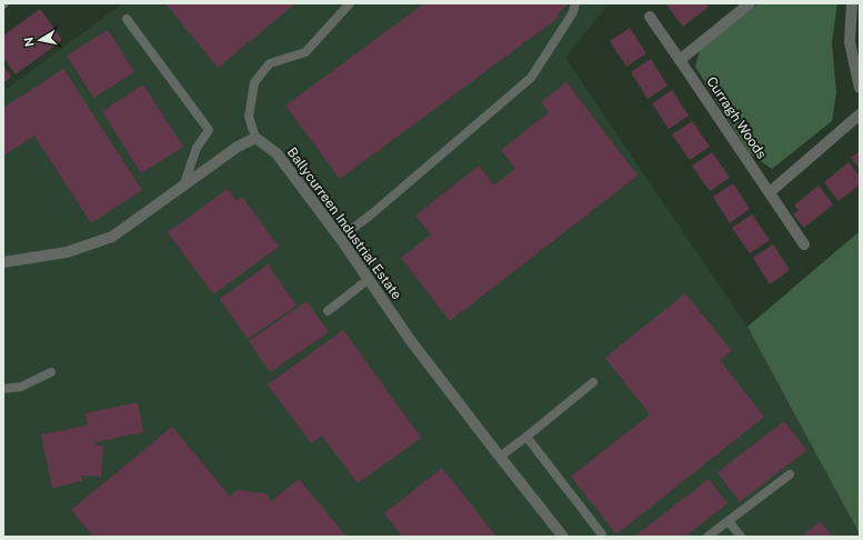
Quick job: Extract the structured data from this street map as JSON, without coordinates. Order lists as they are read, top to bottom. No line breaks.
{"streets":{"street":["Curragh Woods","Ballycurreen Industrial Estate"]},"north":"left"}
